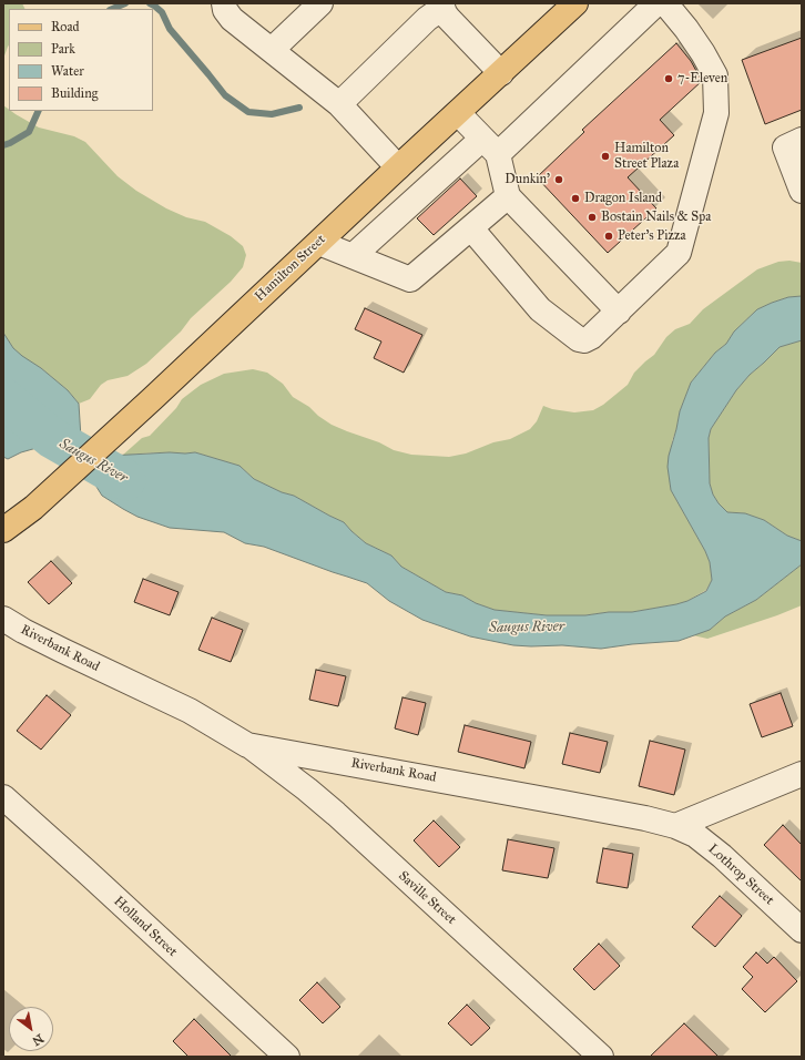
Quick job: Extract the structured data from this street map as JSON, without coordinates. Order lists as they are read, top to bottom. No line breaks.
{"streets":{"main road":["Hamilton Street"],"street":["Riverbank Road","Lothrop Street","Saville Street","Holland Street"]},"crossings":[["Riverbank Road","Lothrop Street"],["Riverbank Road","Saville Street"]],"water":["Saugus River"],"places":["7-Eleven","Hamilton Street Plaza","Dunkin'","Dragon Island","Bostain Nails & Spa","Peter's Pizza"],"legend":["Road","Park","Water","Building"],"north":"bottom right"}
